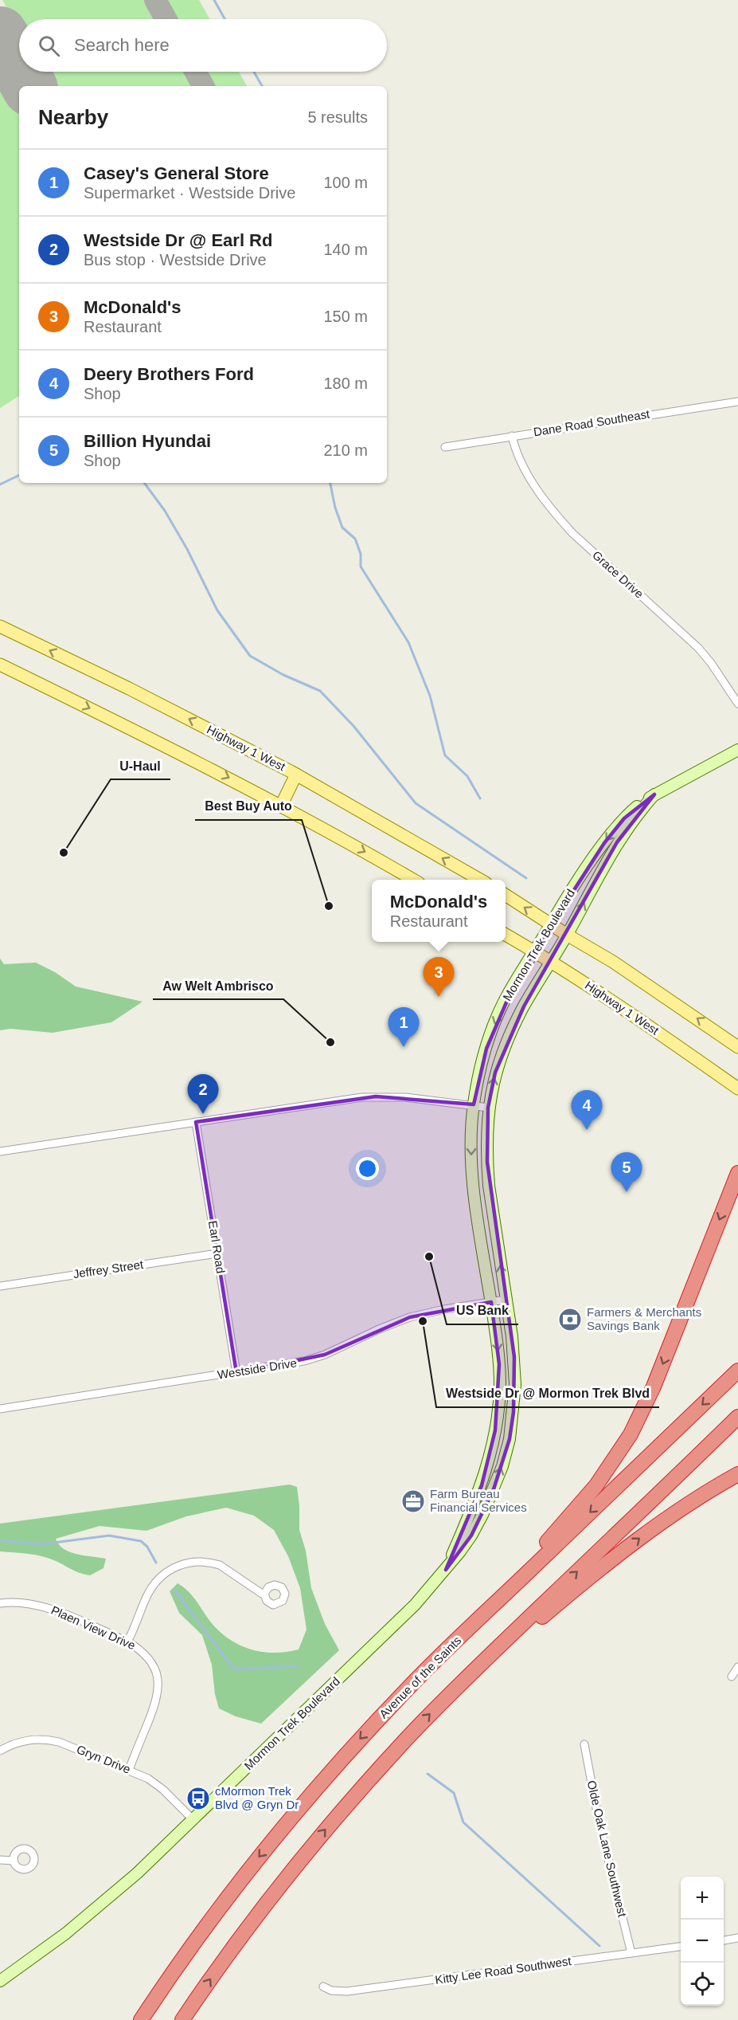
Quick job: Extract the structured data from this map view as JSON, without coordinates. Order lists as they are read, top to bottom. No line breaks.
{"streets":{"highway":["Avenue of the Saints"],"main road":["Highway 1 West","Mormon Trek Boulevard"],"street":["Dane Road Southeast","Grace Drive","Earl Road","Jeffrey Street","Westside Drive","Plaen View Drive","Gryn Drive","Olde Oak Lane Southwest","Kitty Lee Road Southwest"]},"crossings":[["Dane Road Southeast","Grace Drive"],["Highway 1 West","Mormon Trek Boulevard"],["Mormon Trek Boulevard","Westside Drive"],["Mormon Trek Boulevard","Gryn Drive"],["Earl Road","Jeffrey Street"],["Earl Road","Westside Drive"],["Plaen View Drive","Gryn Drive"],["Olde Oak Lane Southwest","Kitty Lee Road Southwest"]],"places":{"other":["U-Haul","Best Buy Auto","Aw Welt Ambrisco","US Bank","Westside Dr @ Mormon Trek Blvd"],"bank":["Farmers & Merchants Savings Bank"],"office":["Farm Bureau Financial Services"],"bus stop":["cMormon Trek Blvd @ Gryn Dr"]},"page":{"search":"Search here","heading":["Nearby","5 results"],"list":[{"mark":"1","name":"Casey's General Store","note":"Supermarket · Westside Drive","value":"100 m"},{"mark":"2","name":"Westside Dr @ Earl Rd","note":"Bus stop · Westside Drive","value":"140 m"},{"mark":"3","name":"McDonald's","note":"Restaurant","value":"150 m"},{"mark":"4","name":"Deery Brothers Ford","note":"Shop","value":"180 m"},{"mark":"5","name":"Billion Hyundai","note":"Shop","value":"210 m"}],"popup":["McDonald's","Restaurant"],"pins":["3","1","2","4","5"],"map_buttons":["+","−"]}}
